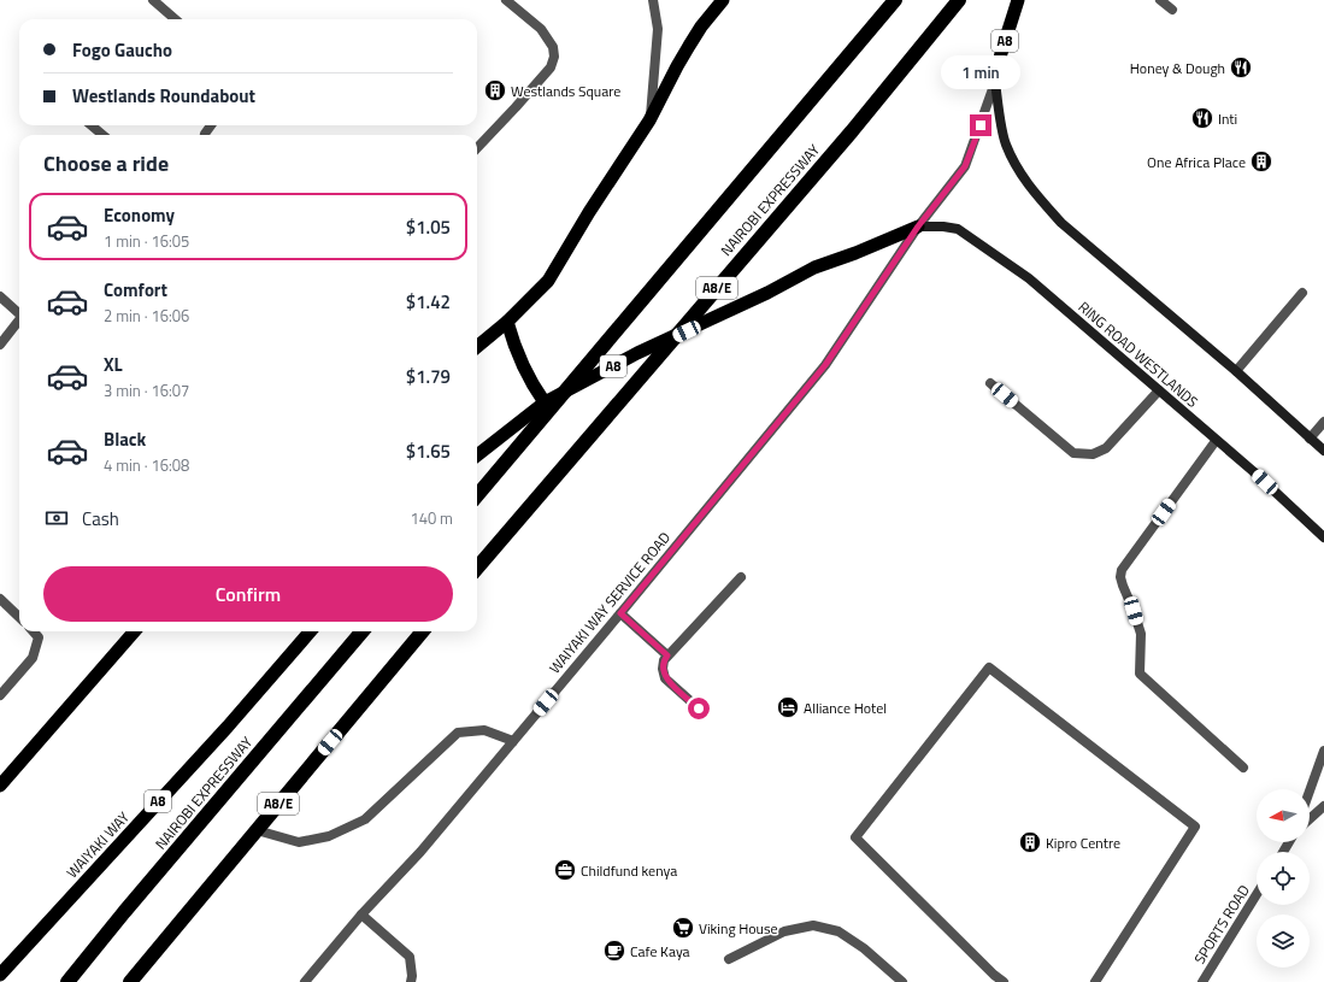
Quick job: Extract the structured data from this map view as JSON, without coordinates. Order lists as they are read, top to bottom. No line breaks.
{"streets":{"highway":["A8","NAIROBI EXPRESSWAY","A8/E","WAIYAKI WAY"],"main road":["RING ROAD WESTLANDS"],"street":["WAIYAKI WAY SERVICE ROAD","SPORTS ROAD"]},"crossings":[["A8","RING ROAD WESTLANDS"],["A8","WAIYAKI WAY SERVICE ROAD"],["RING ROAD WESTLANDS","WAIYAKI WAY SERVICE ROAD"]],"places":{"restaurant":["Honey & Dough","Inti"],"building":["Westlands Square","One Africa Place","Kipro Centre"],"hotel":["Alliance Hotel"],"office":["Childfund kenya"],"supermarket":["Viking House"],"cafe":["Cafe Kaya"]},"north":"left","page":{"banner":["Fogo Gaucho","Westlands Roundabout"],"bubble":"1 min","heading":"Choose a ride","list":[{"name":"Economy","note":"1 min · 16:05","value":"$1.05"},{"name":"Comfort","note":"2 min · 16:06","value":"$1.42"},{"name":"XL","note":"3 min · 16:07","value":"$1.79"},{"name":"Black","note":"4 min · 16:08","value":"$1.65"}],"pay":["Cash","140 m"],"buttons":"Confirm"}}
